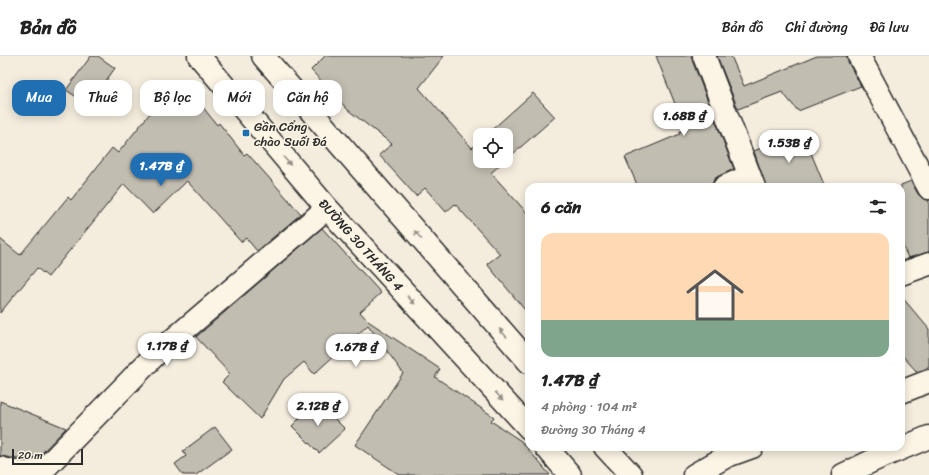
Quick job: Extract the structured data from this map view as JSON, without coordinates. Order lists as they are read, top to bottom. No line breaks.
{"streets":{"main road":["ĐƯỜNG 30 THÁNG 4"]},"places":{"transit":["Gần Cổng chào Suối Đá"]},"scale_bar":"20 m","page":{"header":"Bản đồ","nav":["Bản đồ","Chỉ đường","Đã lưu"],"chip":["Mua","Thuê","Bộ lọc","Mới","Căn hộ"],"price":["1.68B ₫","1.53B ₫","1.47B ₫","1.17B ₫","1.67B ₫","2.12B ₫"],"heading":"6 căn","list":[{"name":"1.47B ₫","note":"4 phòng · 104 m² · Đường 30 Tháng 4"}],"scale":"20 m"}}
